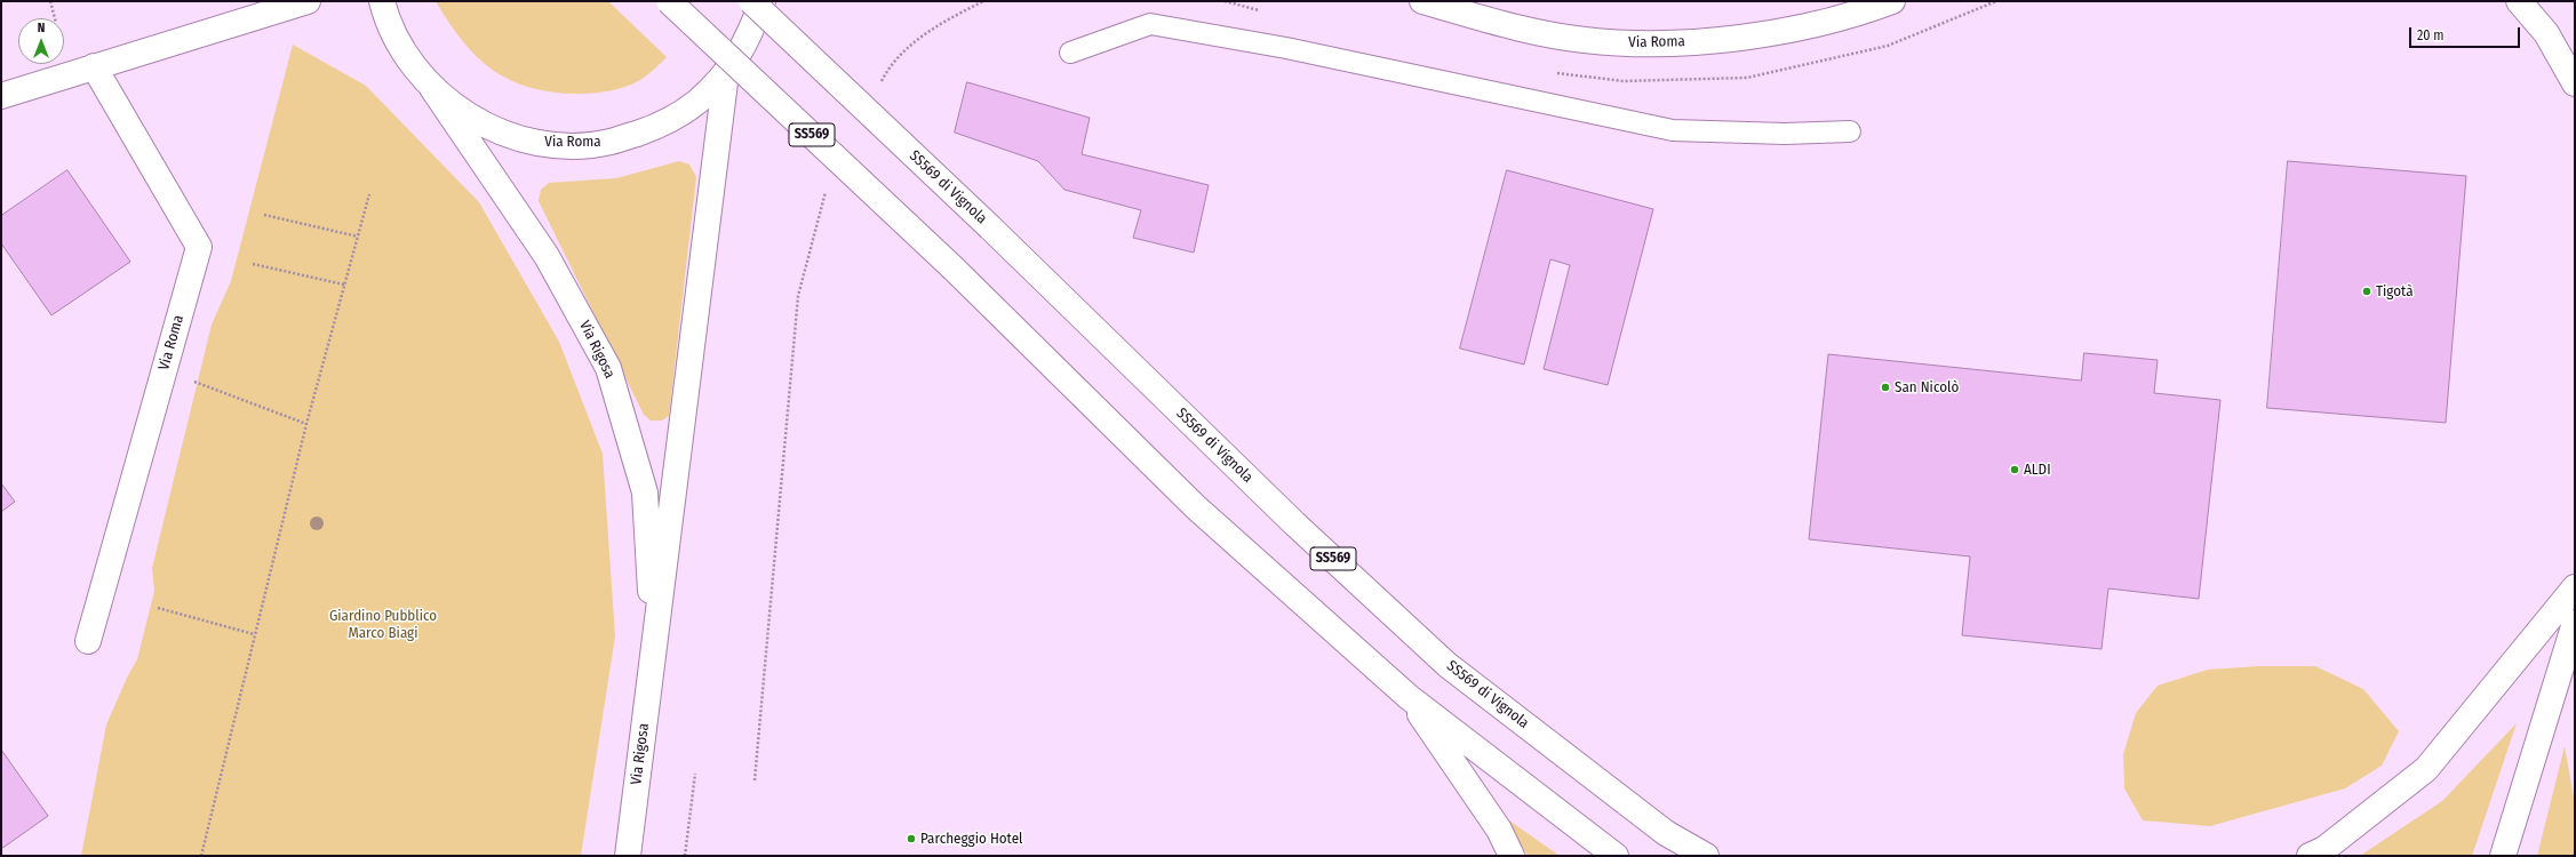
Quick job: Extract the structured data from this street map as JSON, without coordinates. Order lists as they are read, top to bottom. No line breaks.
{"streets":{"main road":["Via Roma","SS569","SS569 di Vignola","Via Rigosa"]},"crossings":[["Via Roma","Via Rigosa"]],"parks":["Giardino Pubblico Marco Biagi"],"places":["Tigotà","San Nicolò","ALDI","Parcheggio Hotel"],"scale_bar":"20 m","north":"top"}
